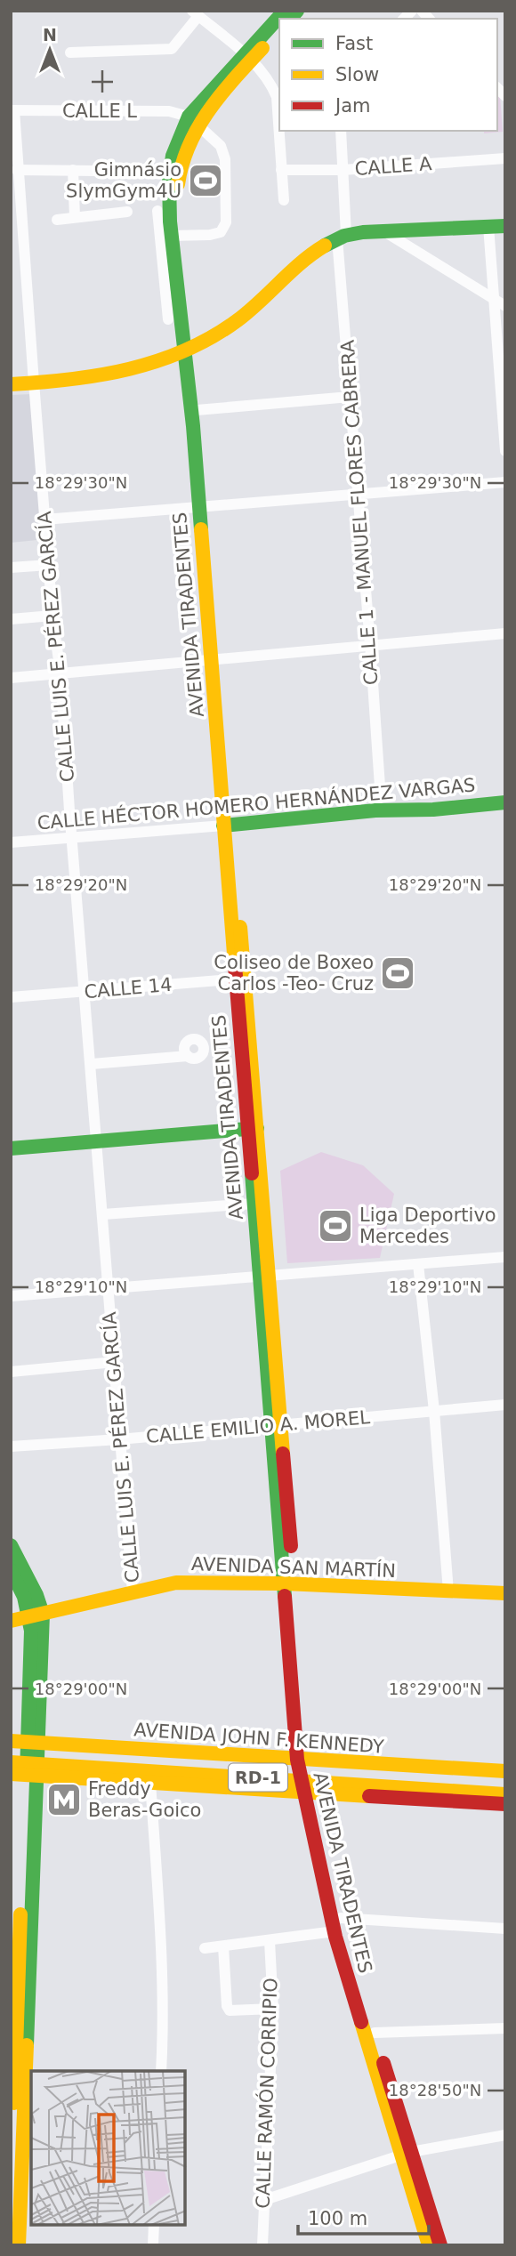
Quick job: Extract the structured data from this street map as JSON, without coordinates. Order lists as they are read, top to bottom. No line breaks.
{"streets":{"main road":["AVENIDA TIRADENTES","CALLE HÉCTOR HOMERO HERNÁNDEZ VARGAS","AVENIDA SAN MARTÍN","AVENIDA JOHN F. KENNEDY","RD-1"],"street":["CALLE L","CALLE A","CALLE 1 - MANUEL FLORES CABRERA","CALLE LUIS E. PÉREZ GARCÍA","CALLE 14","CALLE EMILIO A. MOREL","CALLE RAMÓN CORRIPIO"]},"crossings":[["CALLE L","AVENIDA TIRADENTES"],["CALLE L","CALLE LUIS E. PÉREZ GARCÍA"],["CALLE A","CALLE 1 - MANUEL FLORES CABRERA"],["CALLE 1 - MANUEL FLORES CABRERA","CALLE HÉCTOR HOMERO HERNÁNDEZ VARGAS"],["AVENIDA TIRADENTES","CALLE HÉCTOR HOMERO HERNÁNDEZ VARGAS"],["AVENIDA TIRADENTES","CALLE 14"],["AVENIDA TIRADENTES","CALLE EMILIO A. MOREL"],["AVENIDA TIRADENTES","AVENIDA SAN MARTÍN"],["AVENIDA TIRADENTES","AVENIDA JOHN F. KENNEDY"],["AVENIDA TIRADENTES","RD-1"],["CALLE LUIS E. PÉREZ GARCÍA","CALLE HÉCTOR HOMERO HERNÁNDEZ VARGAS"],["CALLE LUIS E. PÉREZ GARCÍA","CALLE 14"],["CALLE LUIS E. PÉREZ GARCÍA","CALLE EMILIO A. MOREL"],["CALLE LUIS E. PÉREZ GARCÍA","AVENIDA SAN MARTÍN"]],"places":{"sports":["Gimnásio SlymGym4U","Coliseo de Boxeo Carlos -Teo- Cruz","Liga Deportivo Mercedes"],"metro station":["Freddy Beras-Goico"]},"legend":["Fast","Slow","Jam"],"scale_bar":"100 m","north":"top","coordinates":["18°29'30\"N","18°29'20\"N","18°29'10\"N","18°29'00\"N","18°28'50\"N"]}
